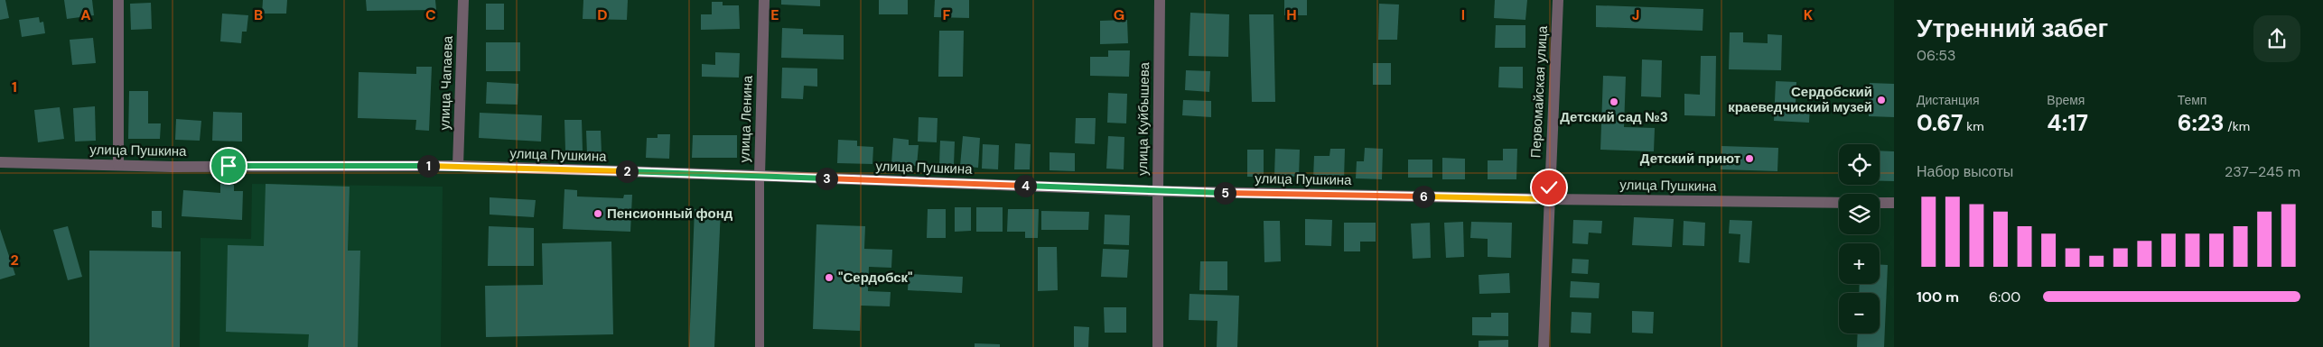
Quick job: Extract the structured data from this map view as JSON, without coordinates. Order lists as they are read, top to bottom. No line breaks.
{"streets":{"street":["улица Чапаева","Первомайская улица","улица Ленина","улица Куйбышева","улица Пушкина"]},"crossings":[["улица Чапаева","улица Пушкина"],["Первомайская улица","улица Пушкина"],["улица Ленина","улица Пушкина"],["улица Куйбышева","улица Пушкина"]],"places":["Сердобский краеведчиский музей","Детский сад №3","Детский приют","Пенсионный фонд","\"Сердобск\""],"page":{"heading":["Утренний забег","06:53"],"stats":[["Дистанция","0.67 km"],["Время","4:17"],["Темп","6:23 /km"]],"map_buttons":["+","−"],"chart":["Набор высоты","237–245 m"],"pins":["1","2","3","4","5","6"],"list":[{"name":"100 m","note":"6:00"}]},"grid":{"columns":["A","B","C","D","E","F","G","H","I","J","K"],"rows":["1","2"]}}
